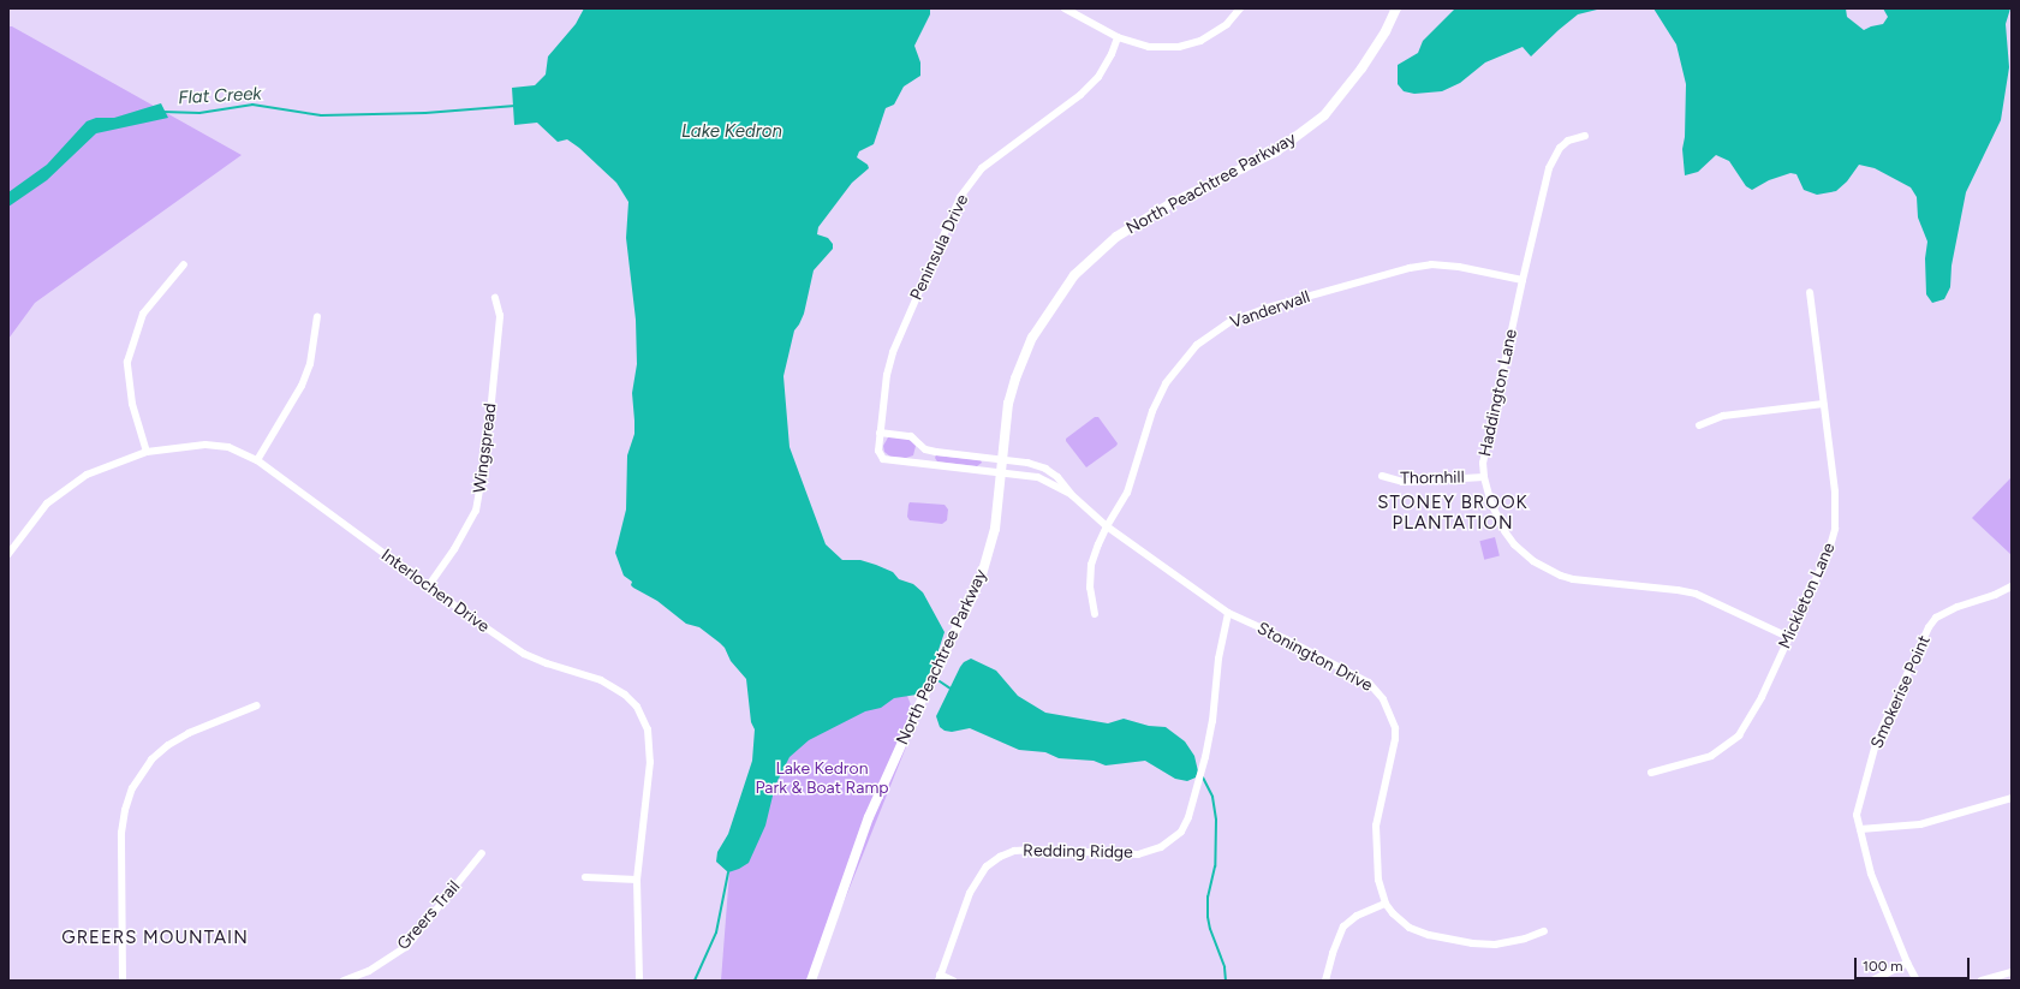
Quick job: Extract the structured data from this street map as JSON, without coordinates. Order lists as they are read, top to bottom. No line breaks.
{"streets":{"street":["North Peachtree Parkway","Peninsula Drive","Vanderwall","Haddington Lane","Wingspread","Thornhill","Interlochen Drive","Mickleton Lane","Stonington Drive","Smokerise Point","Redding Ridge","Greers Trail"]},"crossings":[["North Peachtree Parkway","Peninsula Drive"],["North Peachtree Parkway","Stonington Drive"],["Peninsula Drive","Stonington Drive"],["Vanderwall","Haddington Lane"],["Vanderwall","Stonington Drive"],["Haddington Lane","Thornhill"],["Haddington Lane","Mickleton Lane"],["Wingspread","Interlochen Drive"],["Stonington Drive","Redding Ridge"]],"districts":["STONEY BROOK PLANTATION","GREERS MOUNTAIN"],"water":["Flat Creek","Lake Kedron"],"parks":["Lake Kedron Park & Boat Ramp"],"scale_bar":"100 m"}
